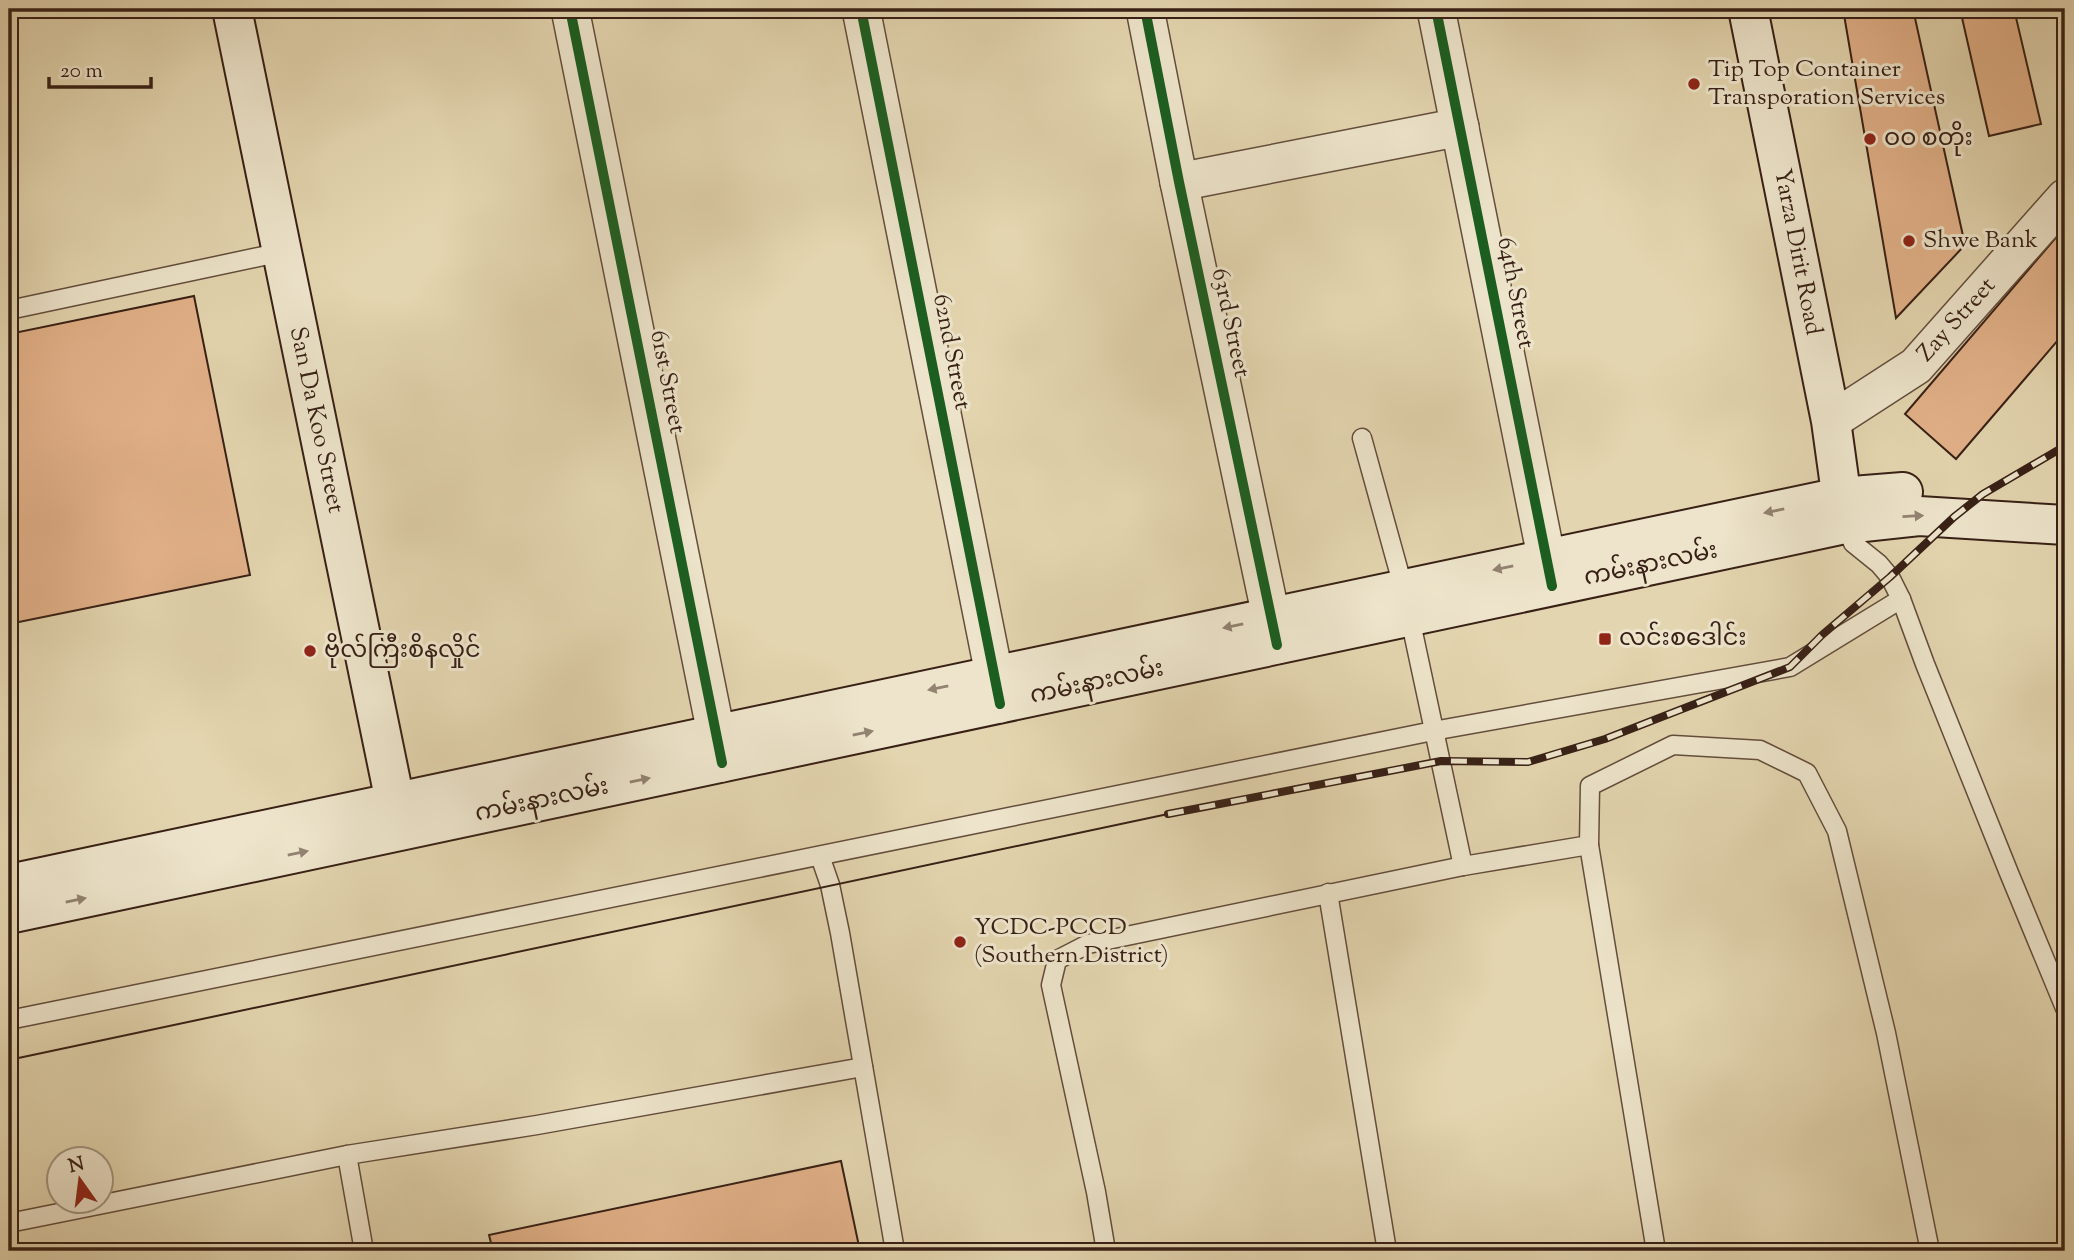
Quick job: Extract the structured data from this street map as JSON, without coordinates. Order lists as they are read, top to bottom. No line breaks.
{"streets":{"main road":["Yarza Dirit Road","San Da Koo Street","ကမ်းနားလမ်း"],"street":["64th Street","Zay Street","63rd Street","62nd Street","61st Street"]},"crossings":[["Yarza Dirit Road","Zay Street"],["Yarza Dirit Road","ကမ်းနားလမ်း"],["64th Street","ကမ်းနားလမ်း"],["63rd Street","ကမ်းနားလမ်း"],["62nd Street","ကမ်းနားလမ်း"],["61st Street","ကမ်းနားလမ်း"],["San Da Koo Street","ကမ်းနားလမ်း"]],"places":{"other":["Tip Top Container Transporation Services","ဝဝ စတိုး","Shwe Bank","ဗိုလ်ကြီးစိနလှိုင်","YCDC-PCCD (Southern District)"],"transit":["လင်းစဒေါင်း"]},"scale_bar":"20 m","north":"top"}
